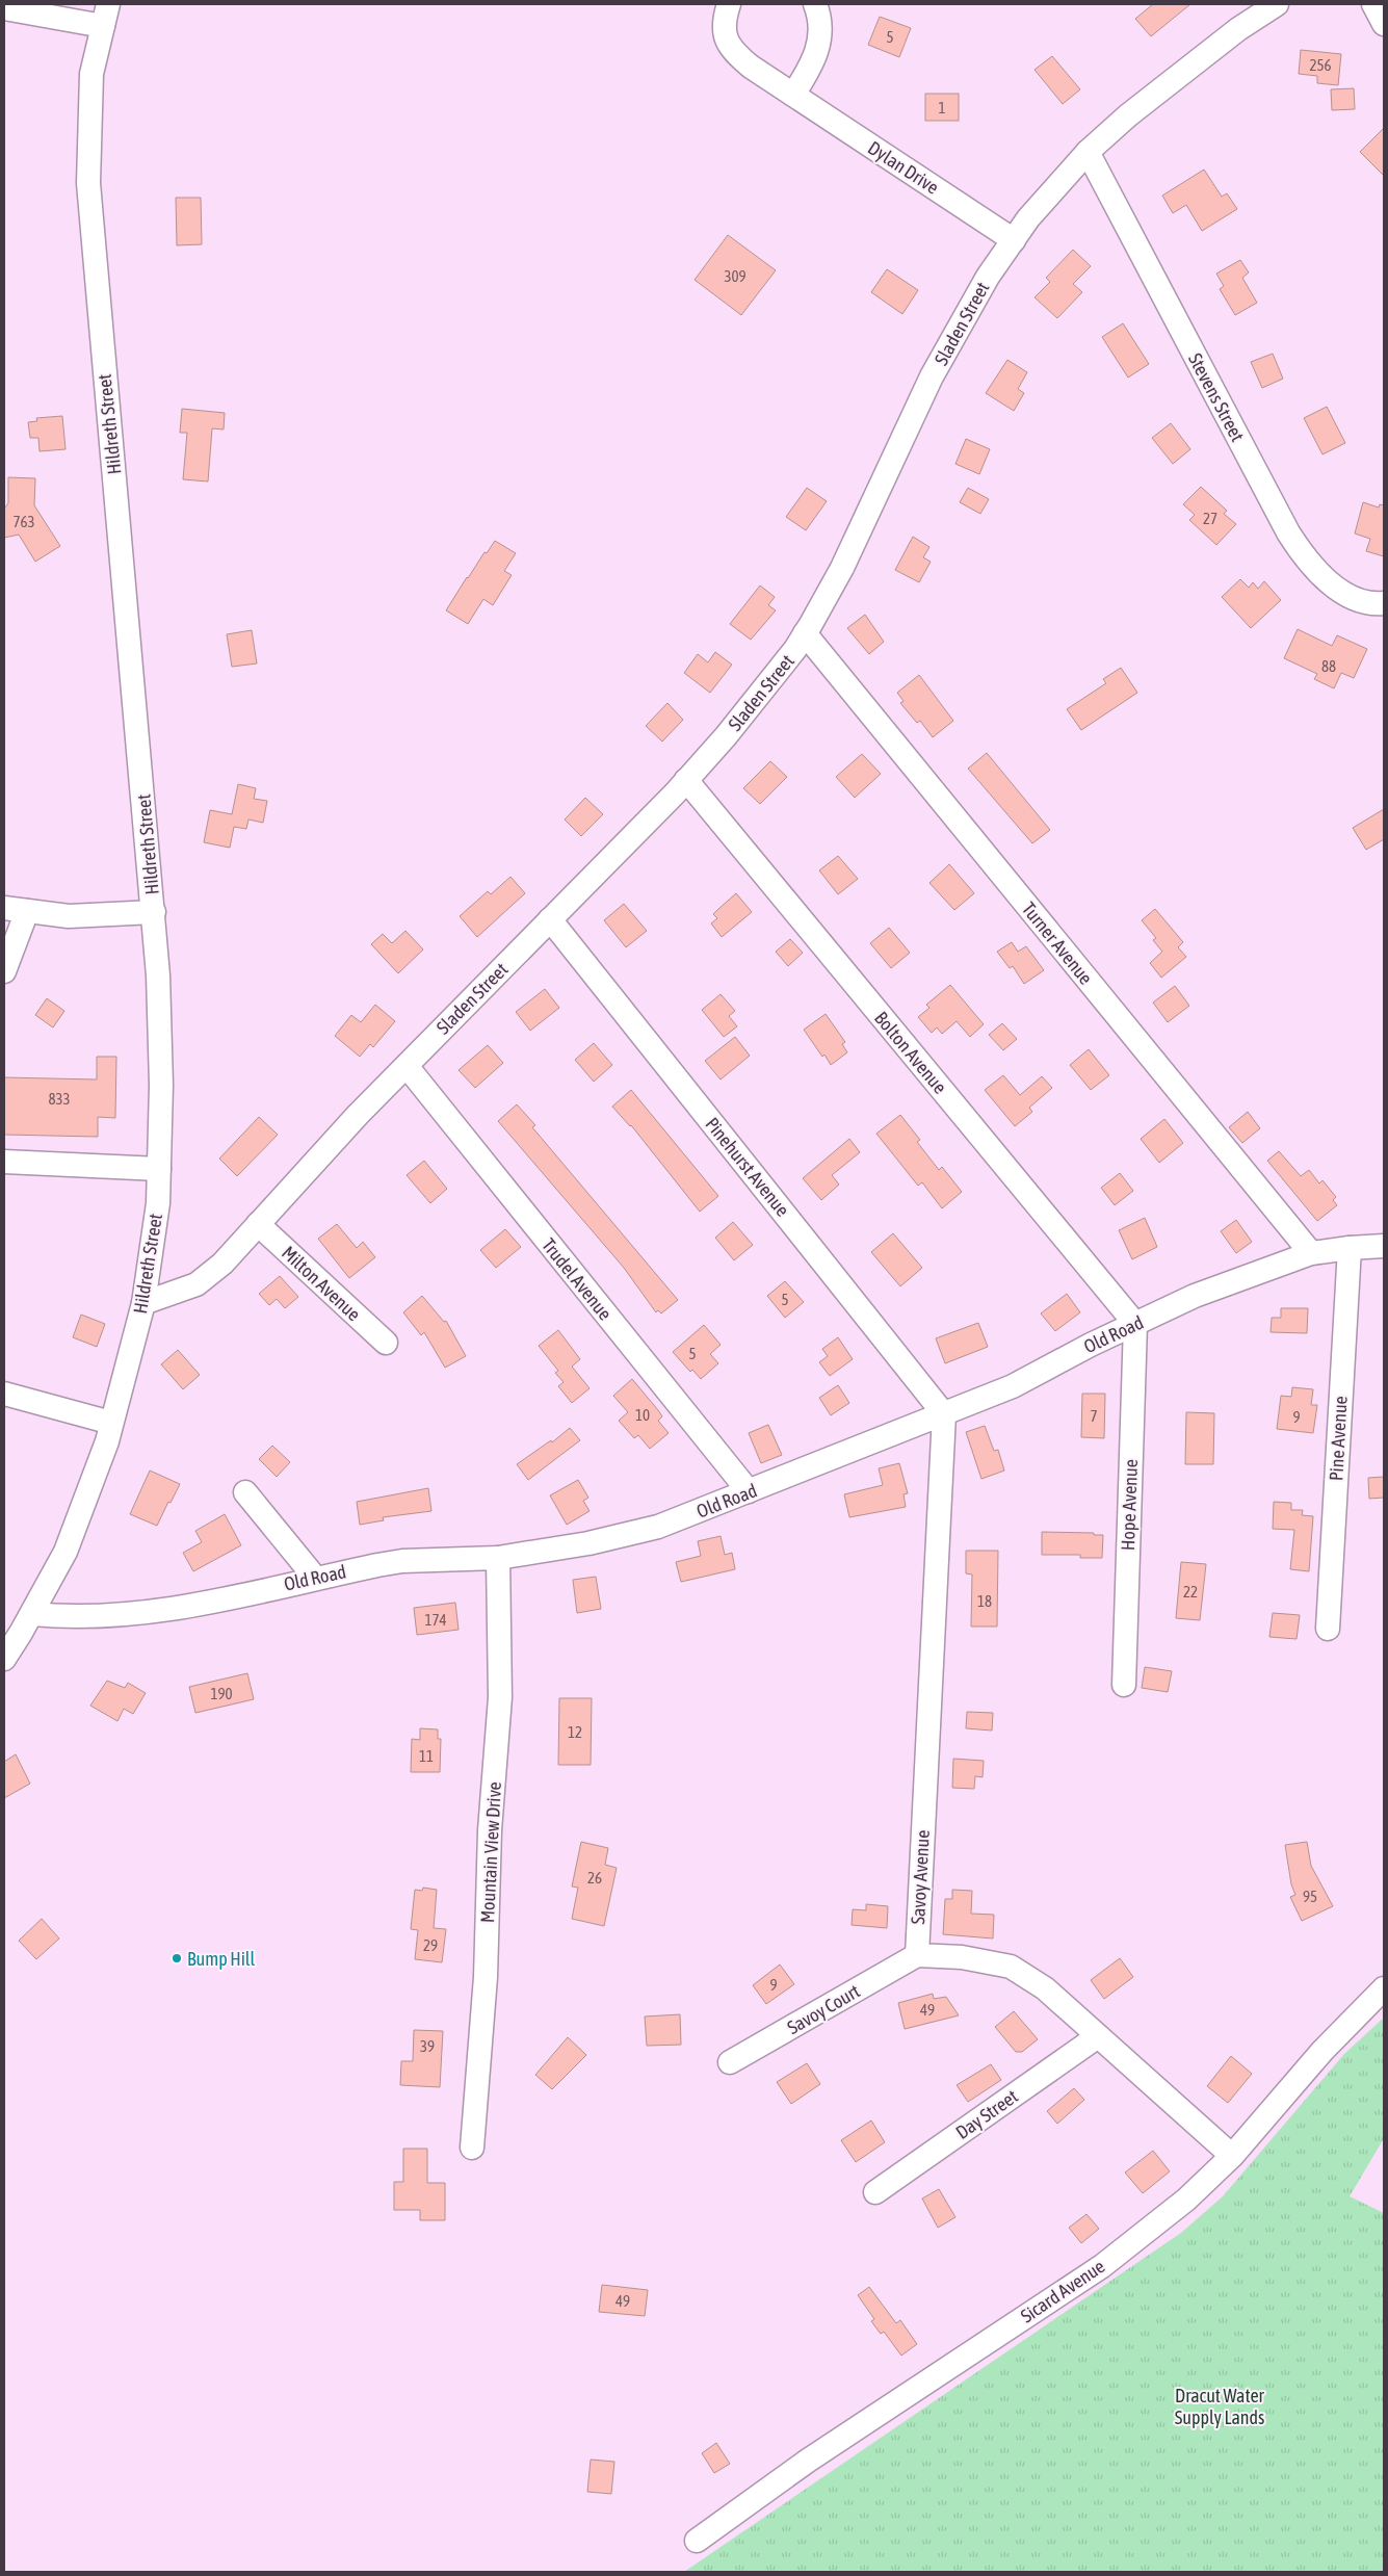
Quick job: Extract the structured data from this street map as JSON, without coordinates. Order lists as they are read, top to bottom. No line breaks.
{"streets":{"street":["Dylan Drive","Sladen Street","Stevens Street","Hildreth Street","Turner Avenue","Bolton Avenue","Pinehurst Avenue","Trudel Avenue","Milton Avenue","Old Road","Pine Avenue","Hope Avenue","Mountain View Drive","Savoy Avenue","Savoy Court","Day Street","Sicard Avenue"]},"crossings":[["Dylan Drive","Sladen Street"],["Sladen Street","Stevens Street"],["Sladen Street","Hildreth Street"],["Sladen Street","Turner Avenue"],["Sladen Street","Bolton Avenue"],["Sladen Street","Pinehurst Avenue"],["Sladen Street","Trudel Avenue"],["Sladen Street","Milton Avenue"],["Hildreth Street","Old Road"],["Turner Avenue","Old Road"],["Bolton Avenue","Old Road"],["Bolton Avenue","Hope Avenue"],["Pinehurst Avenue","Old Road"],["Pinehurst Avenue","Savoy Avenue"],["Trudel Avenue","Old Road"],["Old Road","Pine Avenue"],["Old Road","Hope Avenue"],["Old Road","Mountain View Drive"],["Old Road","Savoy Avenue"],["Savoy Avenue","Savoy Court"]],"parks":["Dracut Water Supply Lands"],"places":["Bump Hill"],"house_numbers":["5","256","1","309","27","763","88","833","5","5","10","7","9","22","18","174","190","12","11","26","95","29","9","49","39","49"]}
